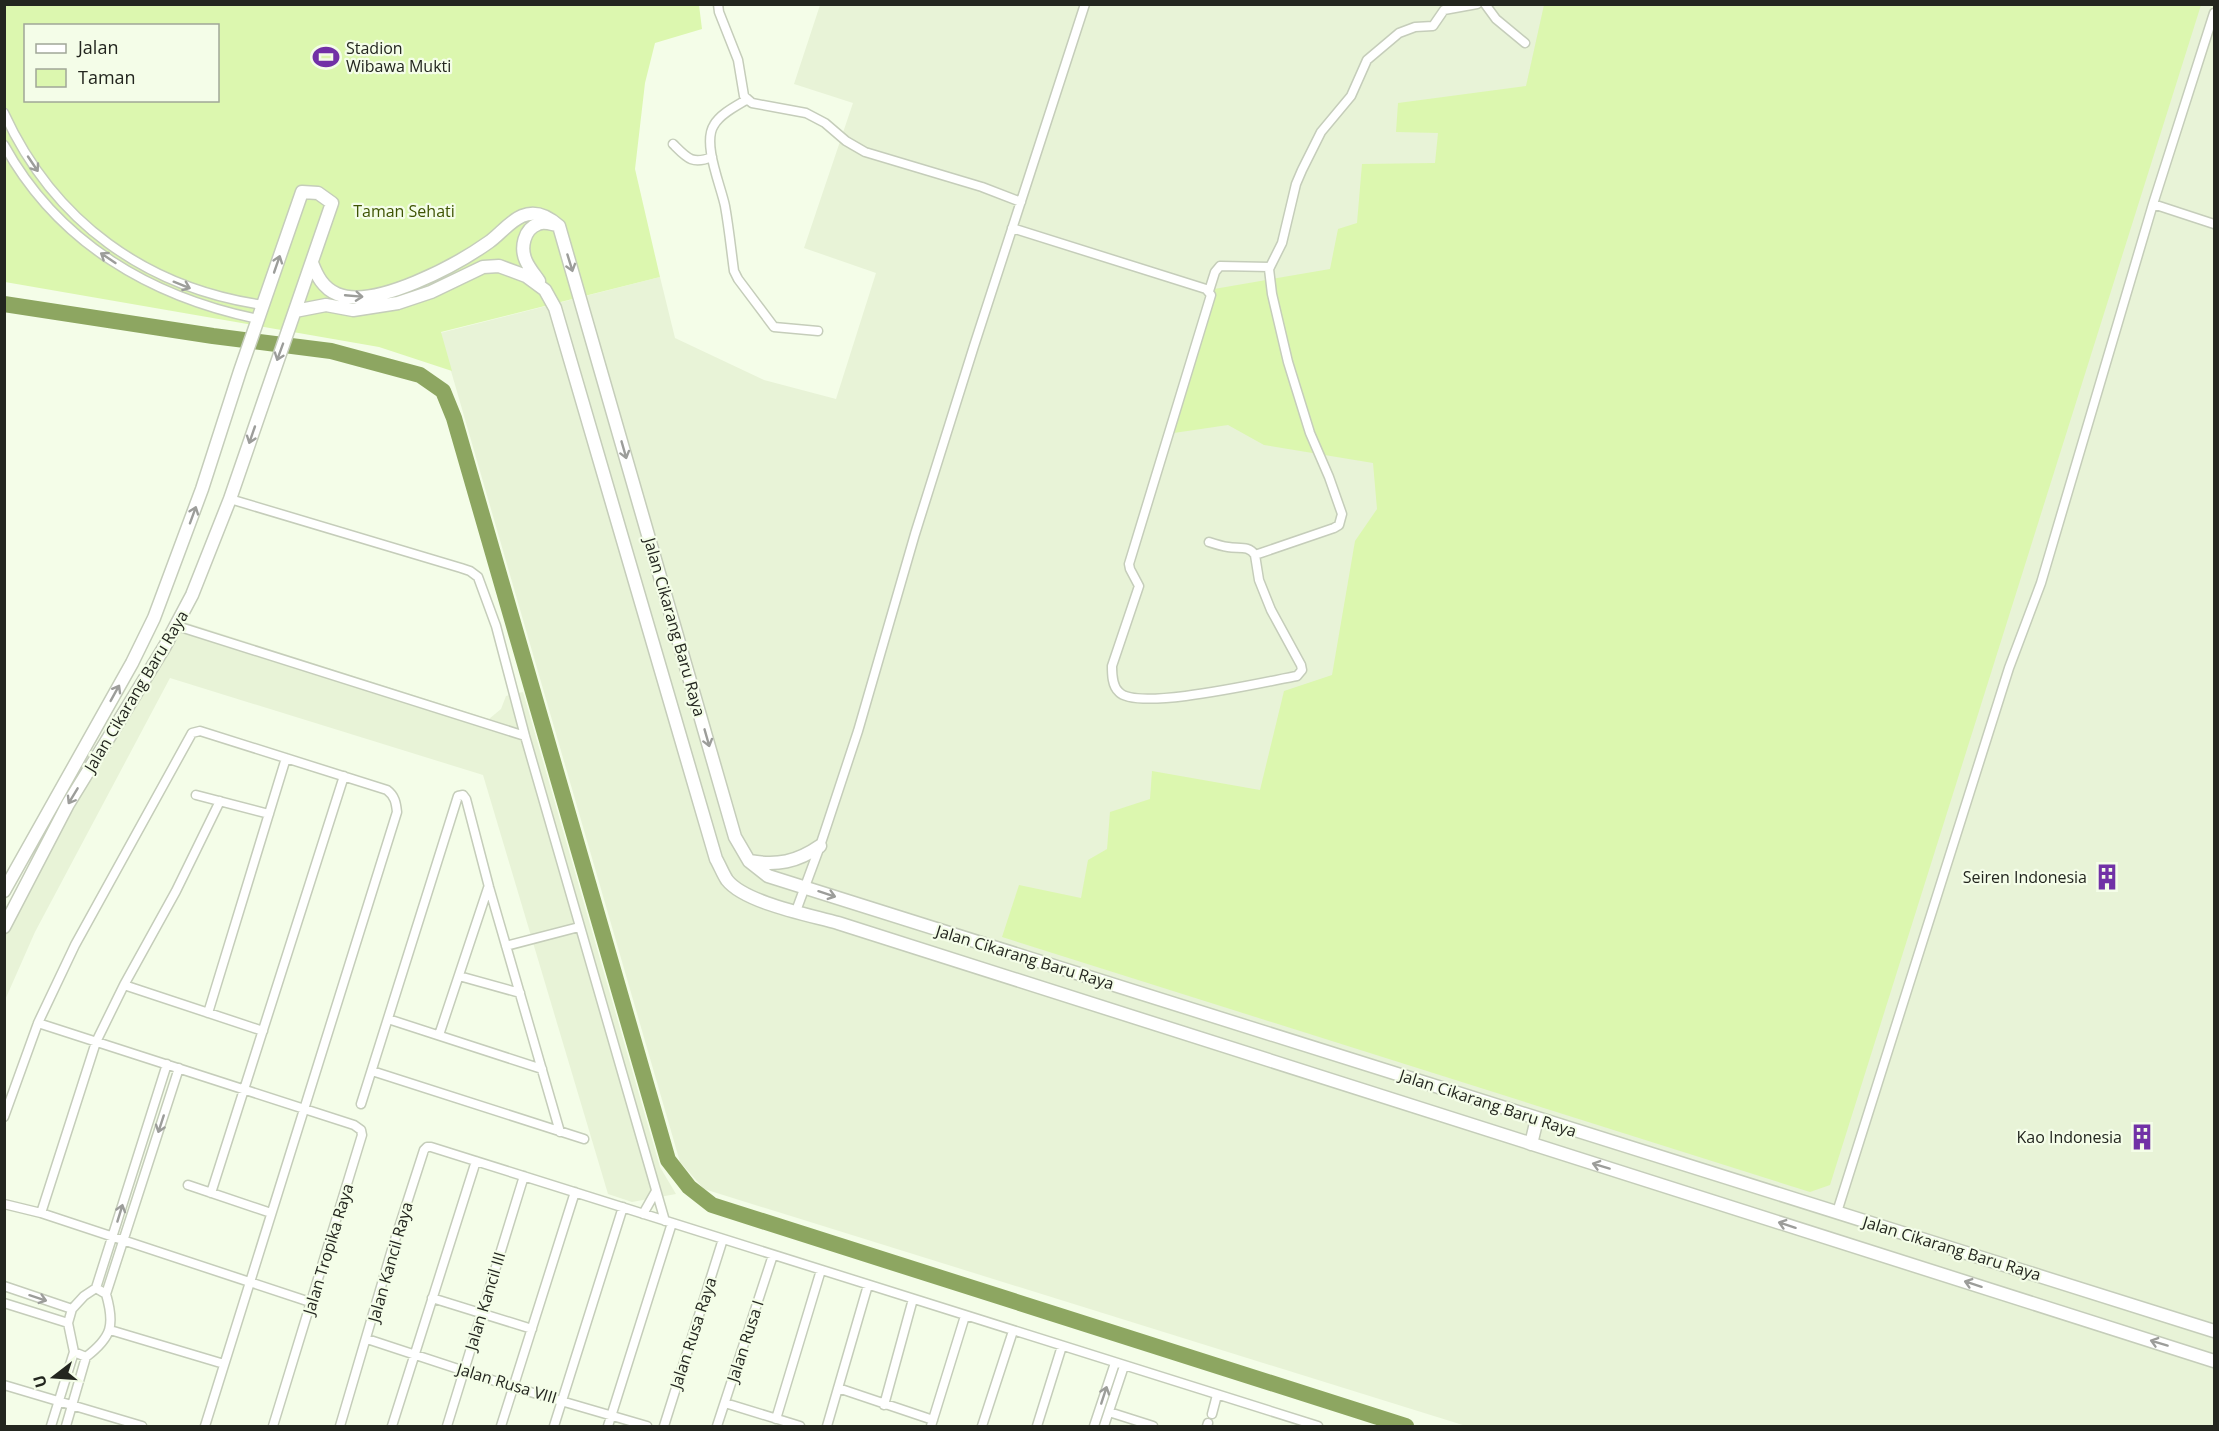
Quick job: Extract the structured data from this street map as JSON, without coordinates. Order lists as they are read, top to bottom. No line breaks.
{"streets":{"main road":["Jalan Cikarang Baru Raya"],"street":["Jalan Tropika Raya","Jalan Kancil Raya","Jalan Kancil III","Jalan Rusa Raya","Jalan Rusa I","Jalan Rusa VIII"]},"crossings":[["Jalan Kancil Raya","Jalan Rusa VIII"],["Jalan Kancil III","Jalan Rusa VIII"]],"parks":["Taman Sehati"],"places":{"sports":["Stadion Wibawa Mukti"],"building":["Seiren Indonesia","Kao Indonesia"]},"legend":["Jalan","Taman"],"north":"left"}
